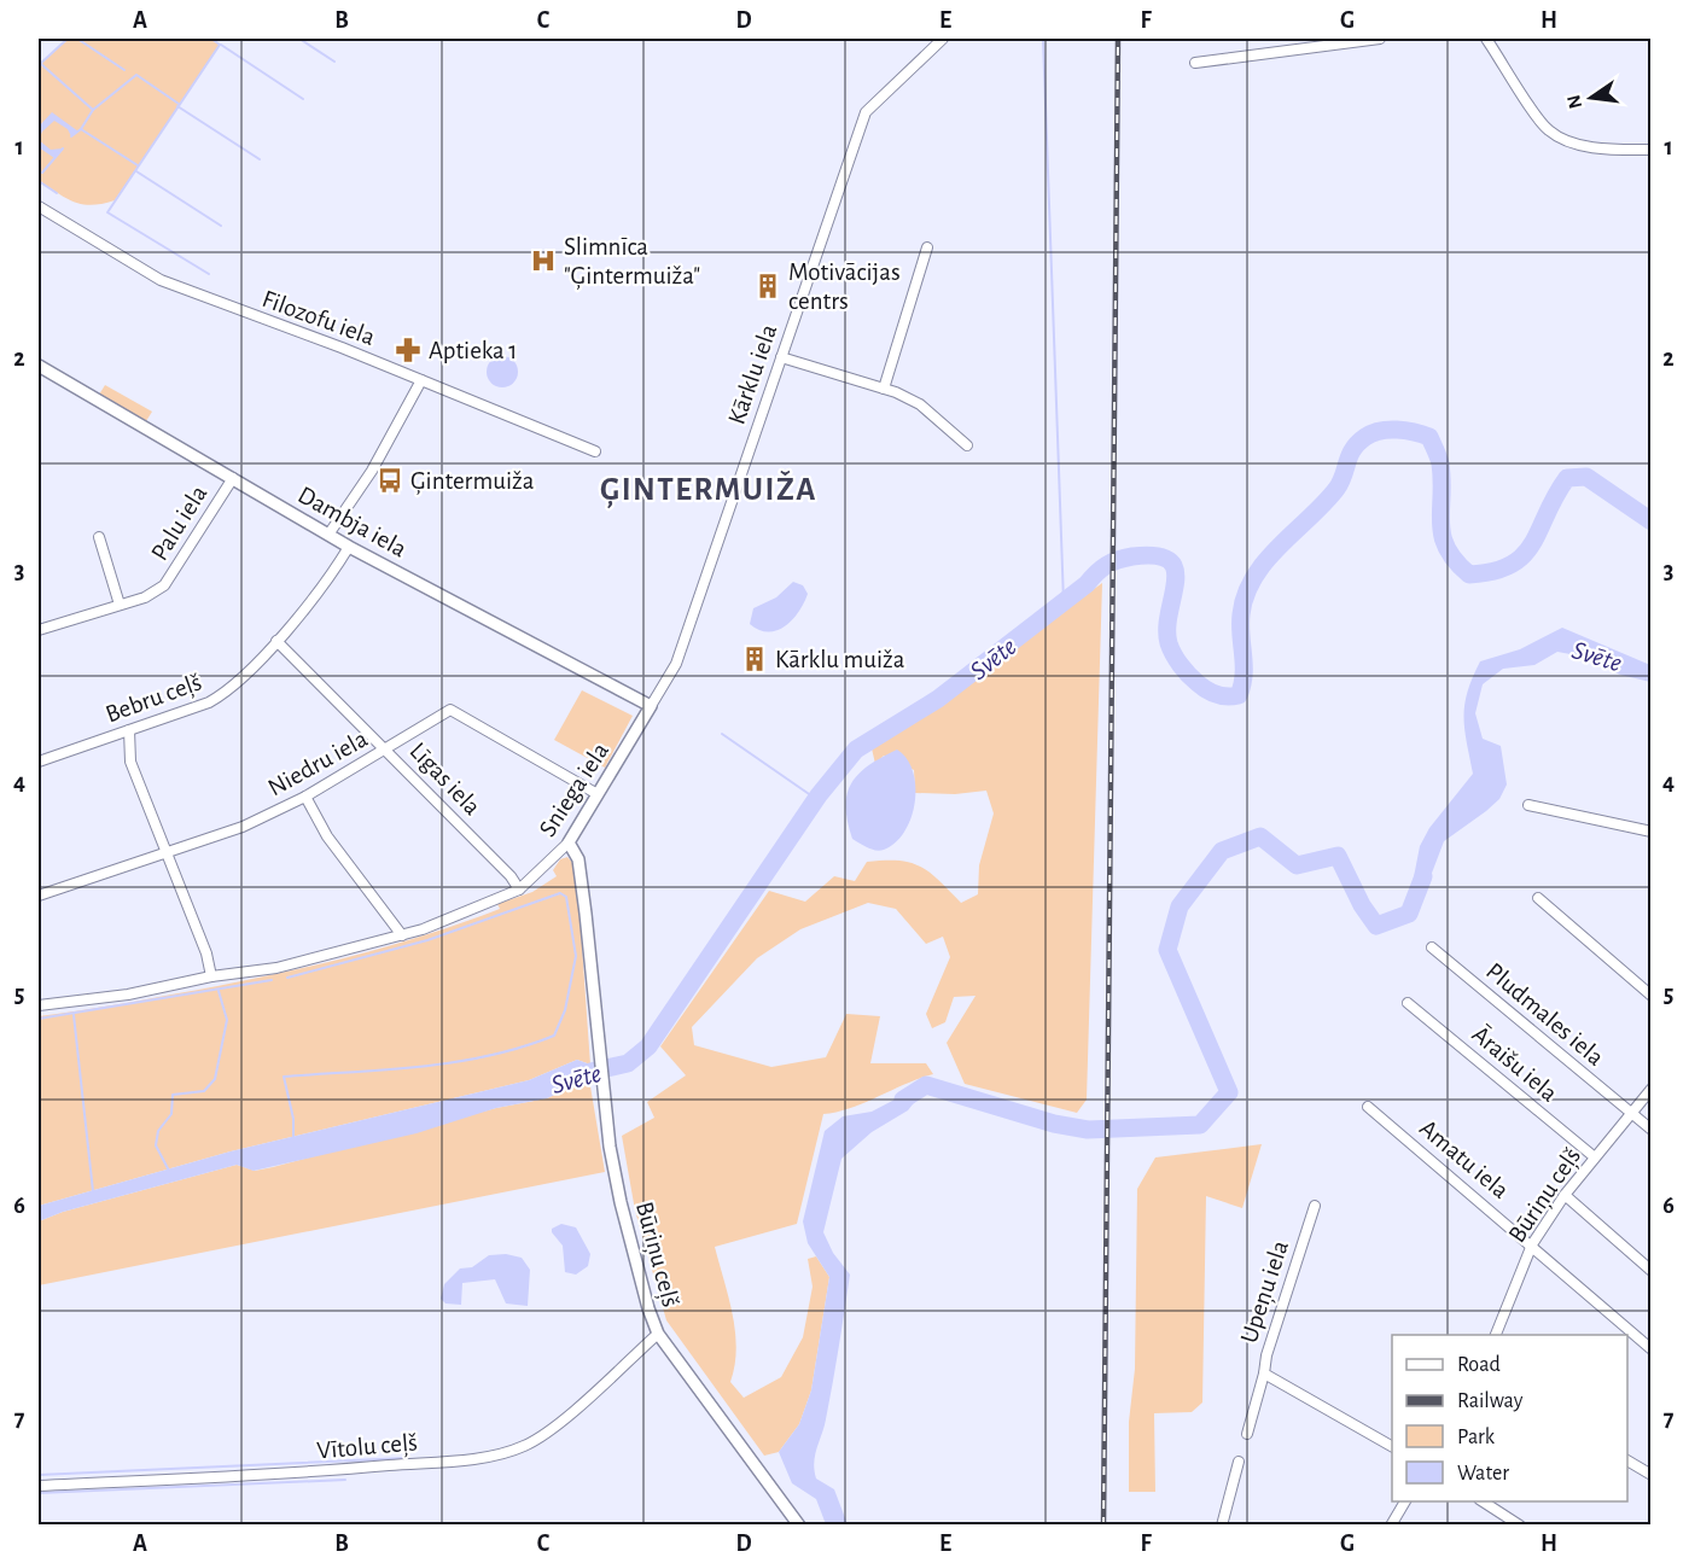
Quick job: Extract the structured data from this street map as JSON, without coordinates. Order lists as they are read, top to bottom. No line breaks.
{"streets":{"street":["Filozofu iela","Kārklu iela","Dambja iela","Palu iela","Bebru ceļš","Niedru iela","Līgas iela","Sniega iela","Pludmales iela","Āraišu iela","Amatu iela","Būriņu ceļš","Upeņu iela","Vītolu ceļš"]},"crossings":[["Kārklu iela","Dambja iela"],["Kārklu iela","Sniega iela"],["Dambja iela","Palu iela"],["Dambja iela","Bebru ceļš"],["Dambja iela","Sniega iela"],["Bebru ceļš","Līgas iela"],["Niedru iela","Līgas iela"],["Niedru iela","Sniega iela"],["Līgas iela","Sniega iela"],["Sniega iela","Būriņu ceļš"],["Pludmales iela","Būriņu ceļš"],["Āraišu iela","Būriņu ceļš"],["Amatu iela","Būriņu ceļš"],["Būriņu ceļš","Vītolu ceļš"]],"districts":["ĢINTERMUIŽA"],"water":["Svēte"],"places":{"hospital":["Slimnīca \"Ģintermuiža\""],"building":["Motivācijas centrs","Kārklu muiža"],"pharmacy":["Aptieka 1"],"bus stop":["Ģintermuiža"]},"legend":["Road","Railway","Park","Water"],"north":"left","grid":{"columns":["A","B","C","D","E","F","G","H"],"rows":["1","2","3","4","5","6","7"]}}
